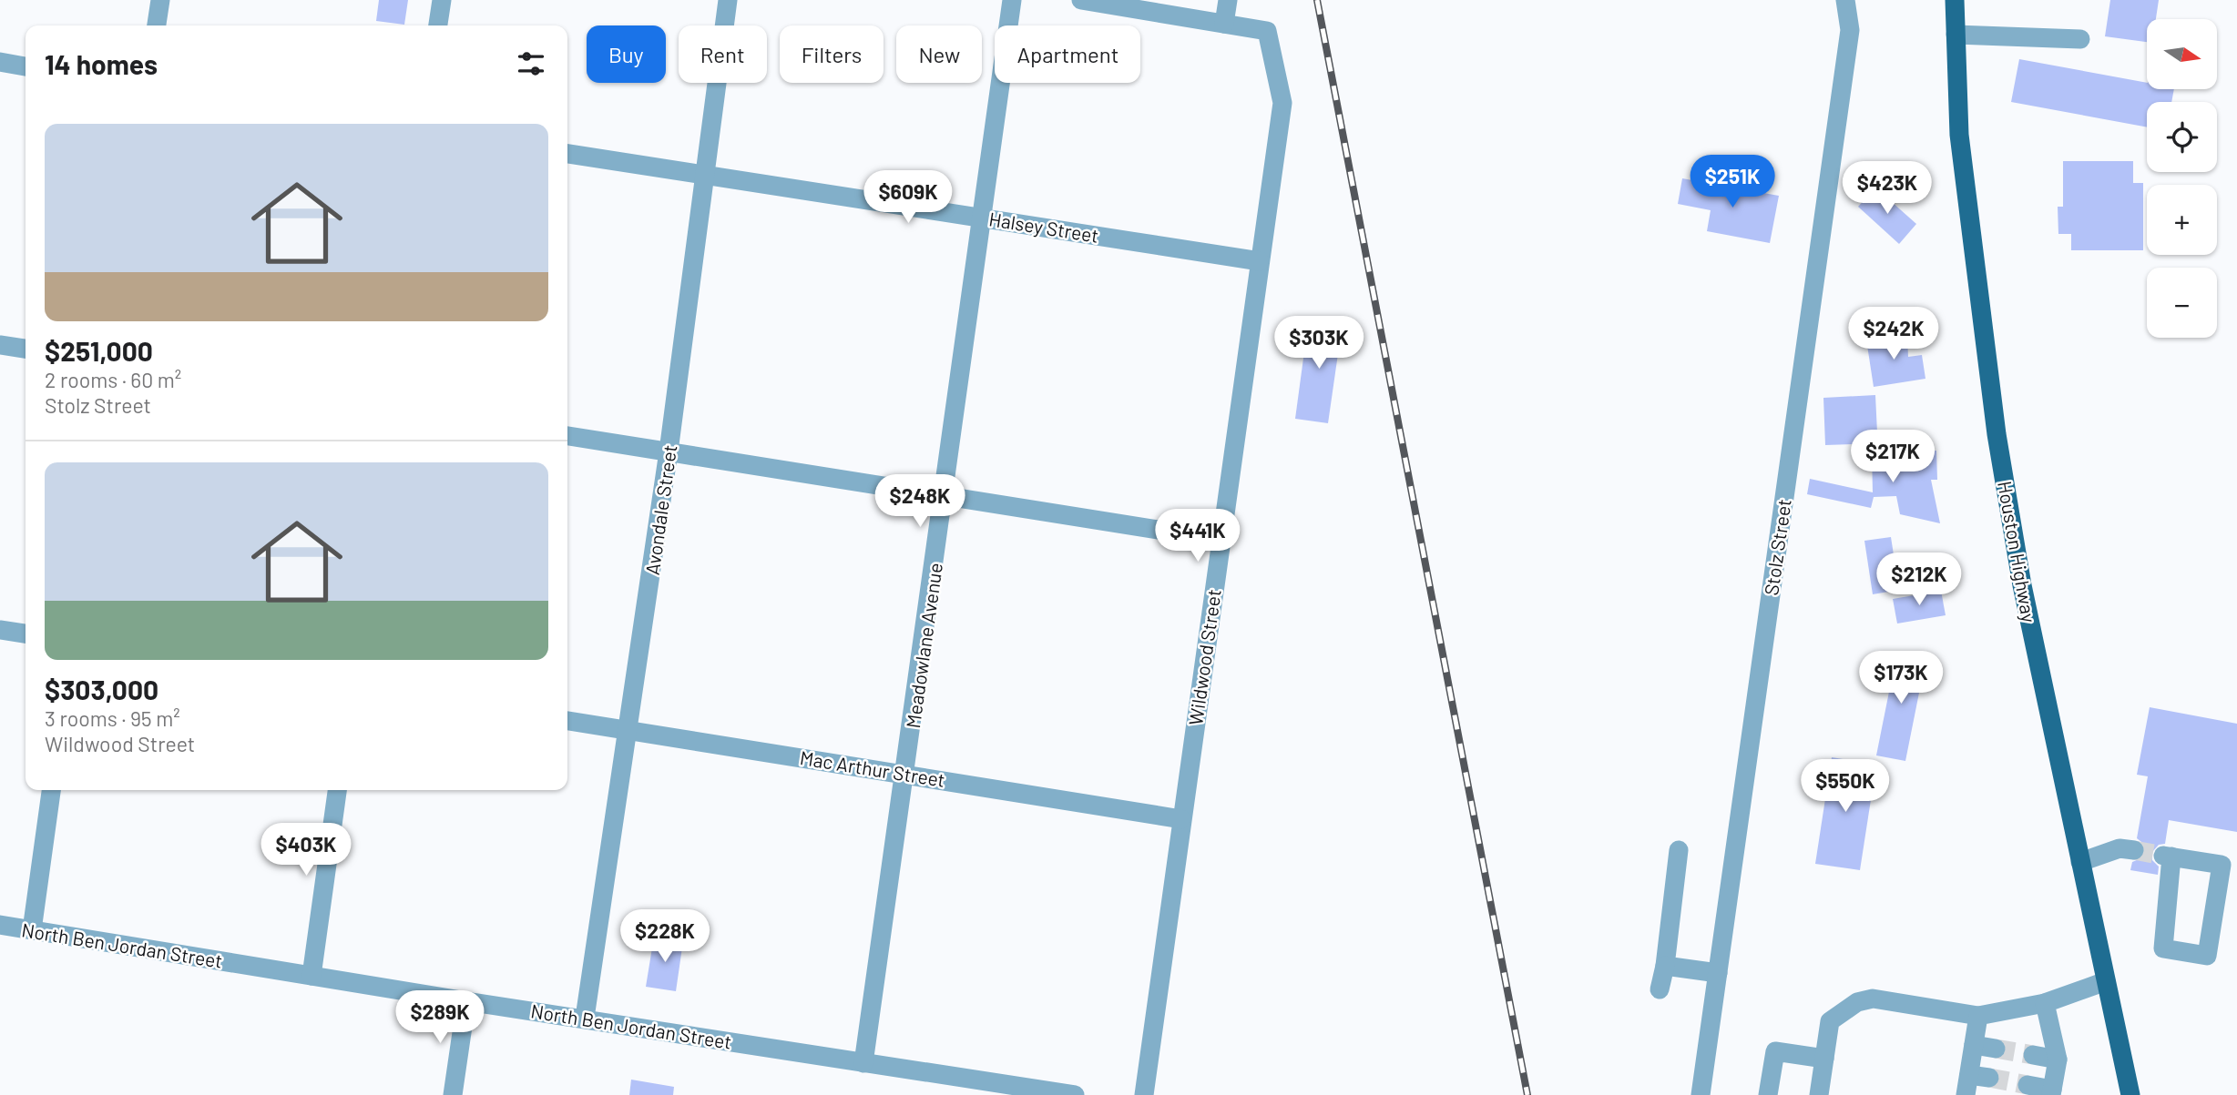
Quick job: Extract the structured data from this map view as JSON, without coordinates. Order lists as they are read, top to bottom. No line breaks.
{"streets":{"main road":["Houston Highway"],"street":["Halsey Street","Avondale Street","Stolz Street","Meadowlane Avenue","Wildwood Street","Mac Arthur Street","North Ben Jordan Street"]},"crossings":[["Halsey Street","Avondale Street"],["Halsey Street","Meadowlane Avenue"],["Halsey Street","Wildwood Street"],["Avondale Street","Mac Arthur Street"],["Avondale Street","North Ben Jordan Street"],["Meadowlane Avenue","Mac Arthur Street"],["Meadowlane Avenue","North Ben Jordan Street"],["Wildwood Street","Mac Arthur Street"]],"north":"right","page":{"map_buttons":["+","−"],"chip":["Buy","Rent","Filters","New","Apartment"],"heading":"14 homes","list":[{"name":"$251,000","note":"2 rooms · 60 m² · Stolz Street"},{"name":"$303,000","note":"3 rooms · 95 m² · Wildwood Street"}],"price":["$251K","$423K","$609K","$242K","$303K","$217K","$248K","$441K","$212K","$173K","$550K","$403K","$228K","$289K"]}}
